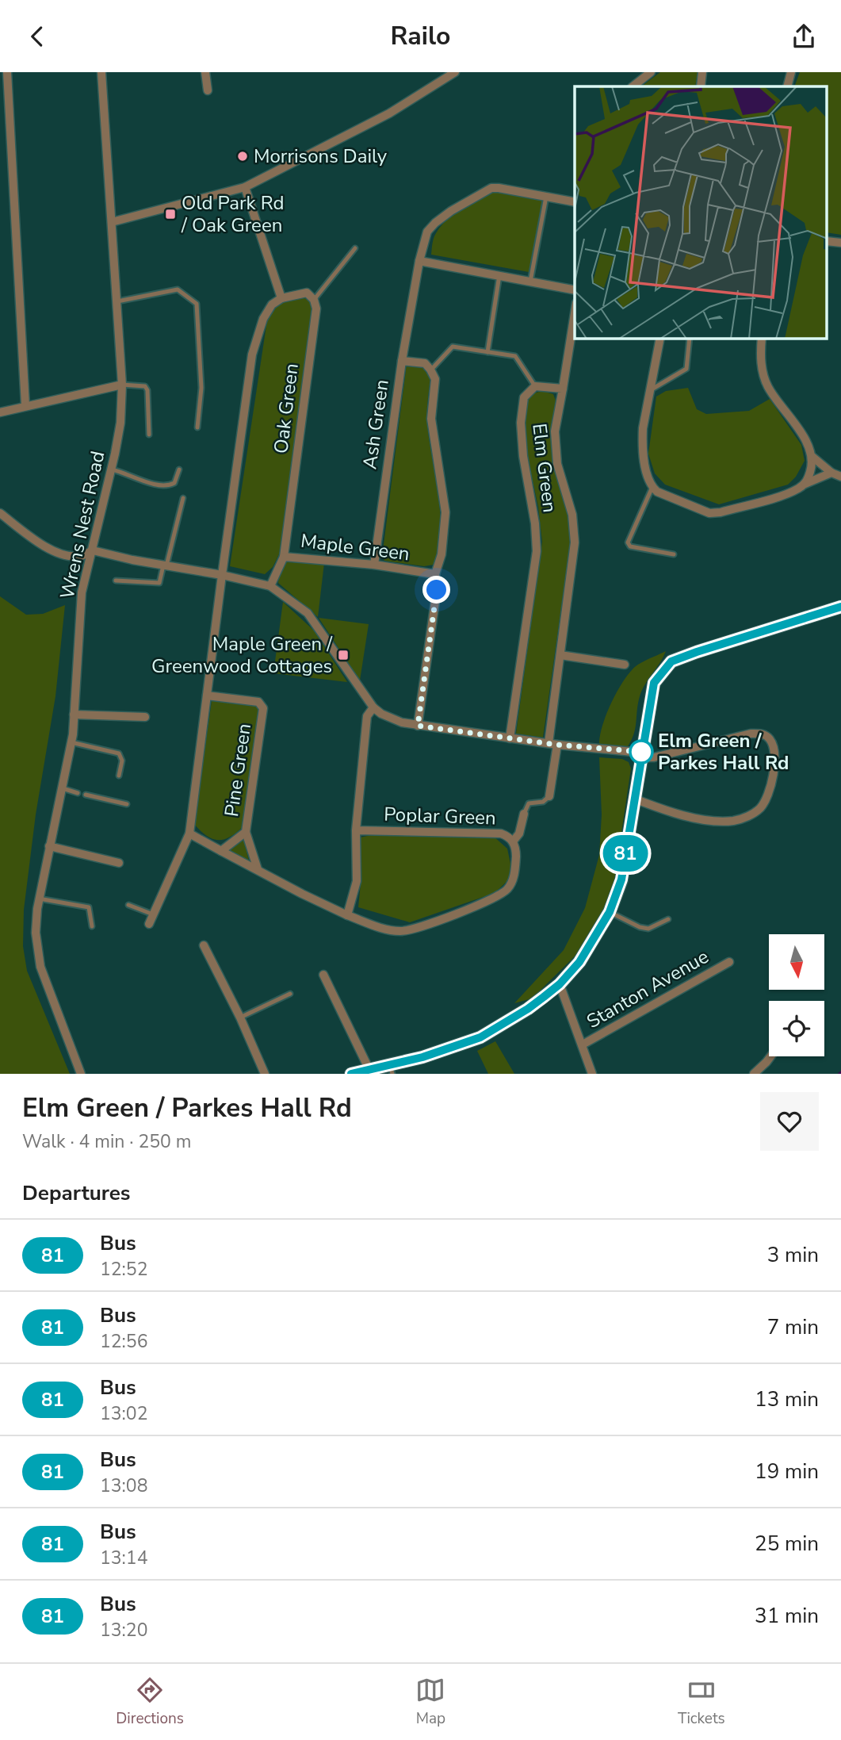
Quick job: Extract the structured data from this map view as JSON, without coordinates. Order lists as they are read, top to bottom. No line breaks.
{"streets":{"street":["Oak Green","Ash Green","Elm Green","Wrens Nest Road","Maple Green","Pine Green","Poplar Green","Stanton Avenue"]},"crossings":[["Oak Green","Maple Green"],["Oak Green","Pine Green"],["Ash Green","Maple Green"]],"places":{"other":["Morrisons Daily","Elm Green / Parkes Hall Rd"],"transit":["Old Park Rd / Oak Green","Maple Green / Greenwood Cottages"]},"lines":["bus line 81"],"north":"bottom","page":{"header":"Railo","on_map":"81","heading":[["Elm Green / Parkes Hall Rd","Walk · 4 min · 250 m"],"Departures"],"list":[{"mark":"81","name":"Bus","note":"12:52","value":"3 min"},{"mark":"81","name":"Bus","note":"12:56","value":"7 min"},{"mark":"81","name":"Bus","note":"13:02","value":"13 min"},{"mark":"81","name":"Bus","note":"13:08","value":"19 min"},{"mark":"81","name":"Bus","note":"13:14","value":"25 min"},{"mark":"81","name":"Bus","note":"13:20","value":"31 min"}],"tabs":["Directions","Map","Tickets"]}}
